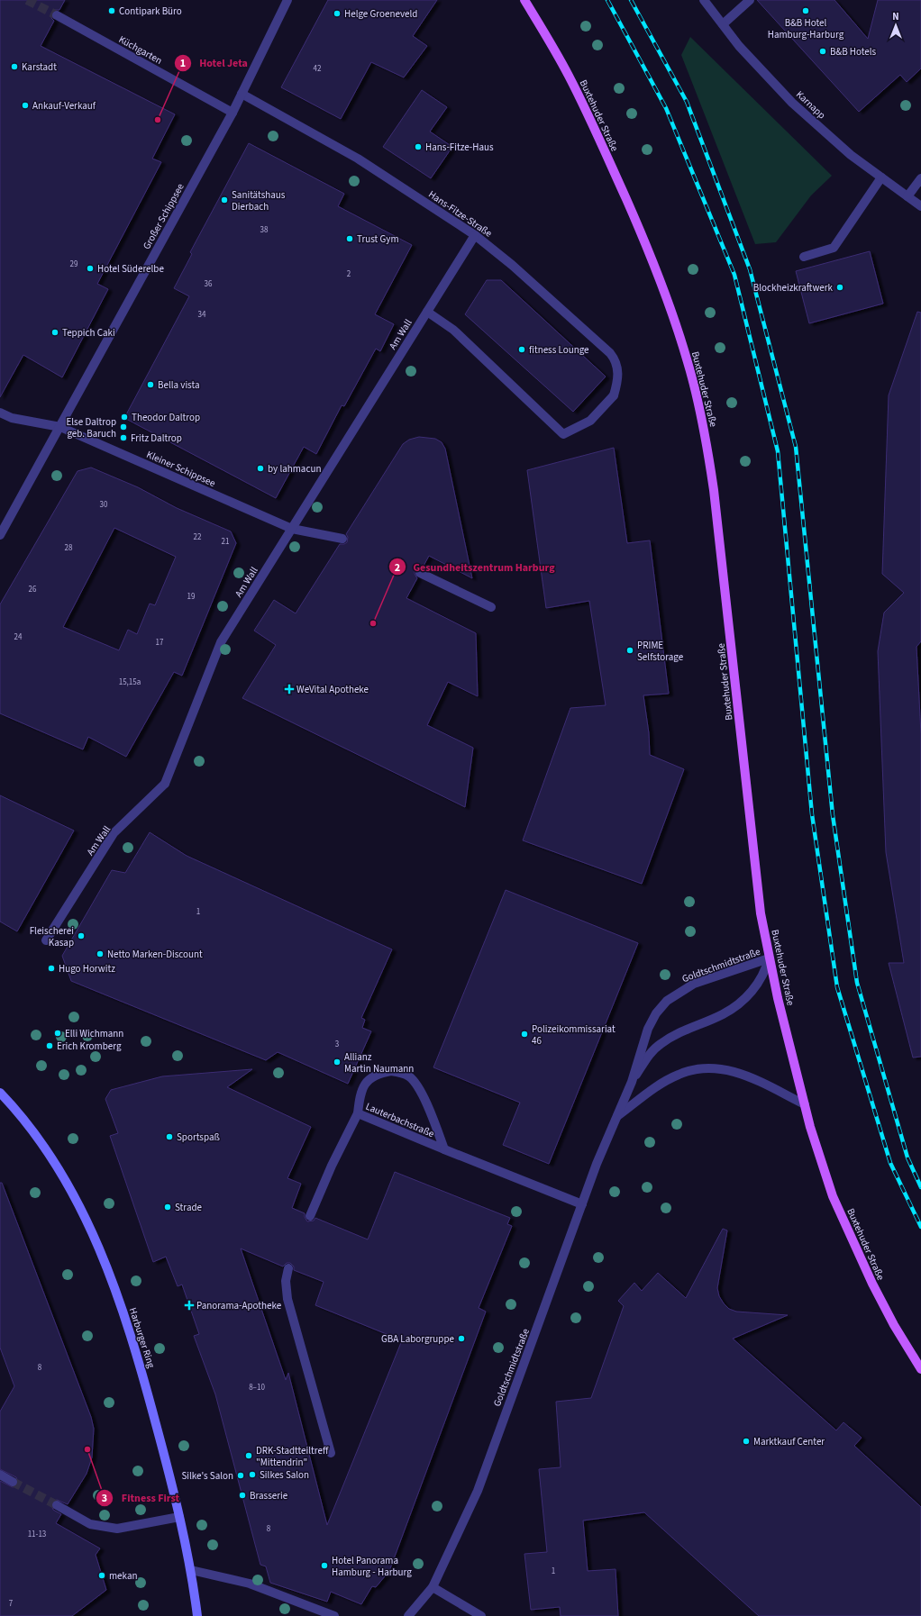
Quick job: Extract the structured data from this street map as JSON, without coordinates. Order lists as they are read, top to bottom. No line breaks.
{"streets":{"main road":["Buxtehuder Straße","Harburger Ring"],"street":["Küchgarten","Karnapp","Hans-Fitze-Straße","Großer Schippsee","Am Wall","Kleiner Schippsee","Goldtschmidtstraße","Lauterbachstraße"]},"crossings":[["Küchgarten","Großer Schippsee"],["Buxtehuder Straße","Goldtschmidtstraße"],["Hans-Fitze-Straße","Großer Schippsee"],["Hans-Fitze-Straße","Am Wall"],["Großer Schippsee","Kleiner Schippsee"],["Am Wall","Kleiner Schippsee"],["Goldtschmidtstraße","Lauterbachstraße"]],"places":{"other":["Contipark Büro","B&B Hotel Hamburg-Harburg","Helge Groeneveld","B&B Hotels","Karstadt","Ankauf-Verkauf","Hotel Jeta","Hans-Fitze-Haus","Sanitätshaus Dierbach","Trust Gym","Hotel Süderelbe","Blockheizkraftwerk","Teppich Caki","fitness Lounge","Bella vista","Theodor Daltrop","Else Daltrop geb. Baruch","Fritz Daltrop","by lahmacun","Gesundheitszentrum Harburg","PRIME Selfstorage","Fleischerei Kasap","Netto Marken-Discount","Hugo Horwitz","Elli Wichmann","Polizeikommissariat 46","Erich Kromberg","Allianz Martin Naumann","Sportspaß","Strade","GBA Laborgruppe","Marktkauf Center","Fitness First","DRK-Stadtteiltreff \"Mittendrin\"","Silkes Salon","Silke's Salon","Brasserie","Hotel Panorama Hamburg - Harburg","mekan"],"health":["WeVital Apotheke","Panorama-Apotheke"]},"house_numbers":["42","38","29","2","36","34","30","22","21","28","26","19","24","17","15,15a","1","3","8","8–10","8","11-13","1","7"],"north":"top"}
